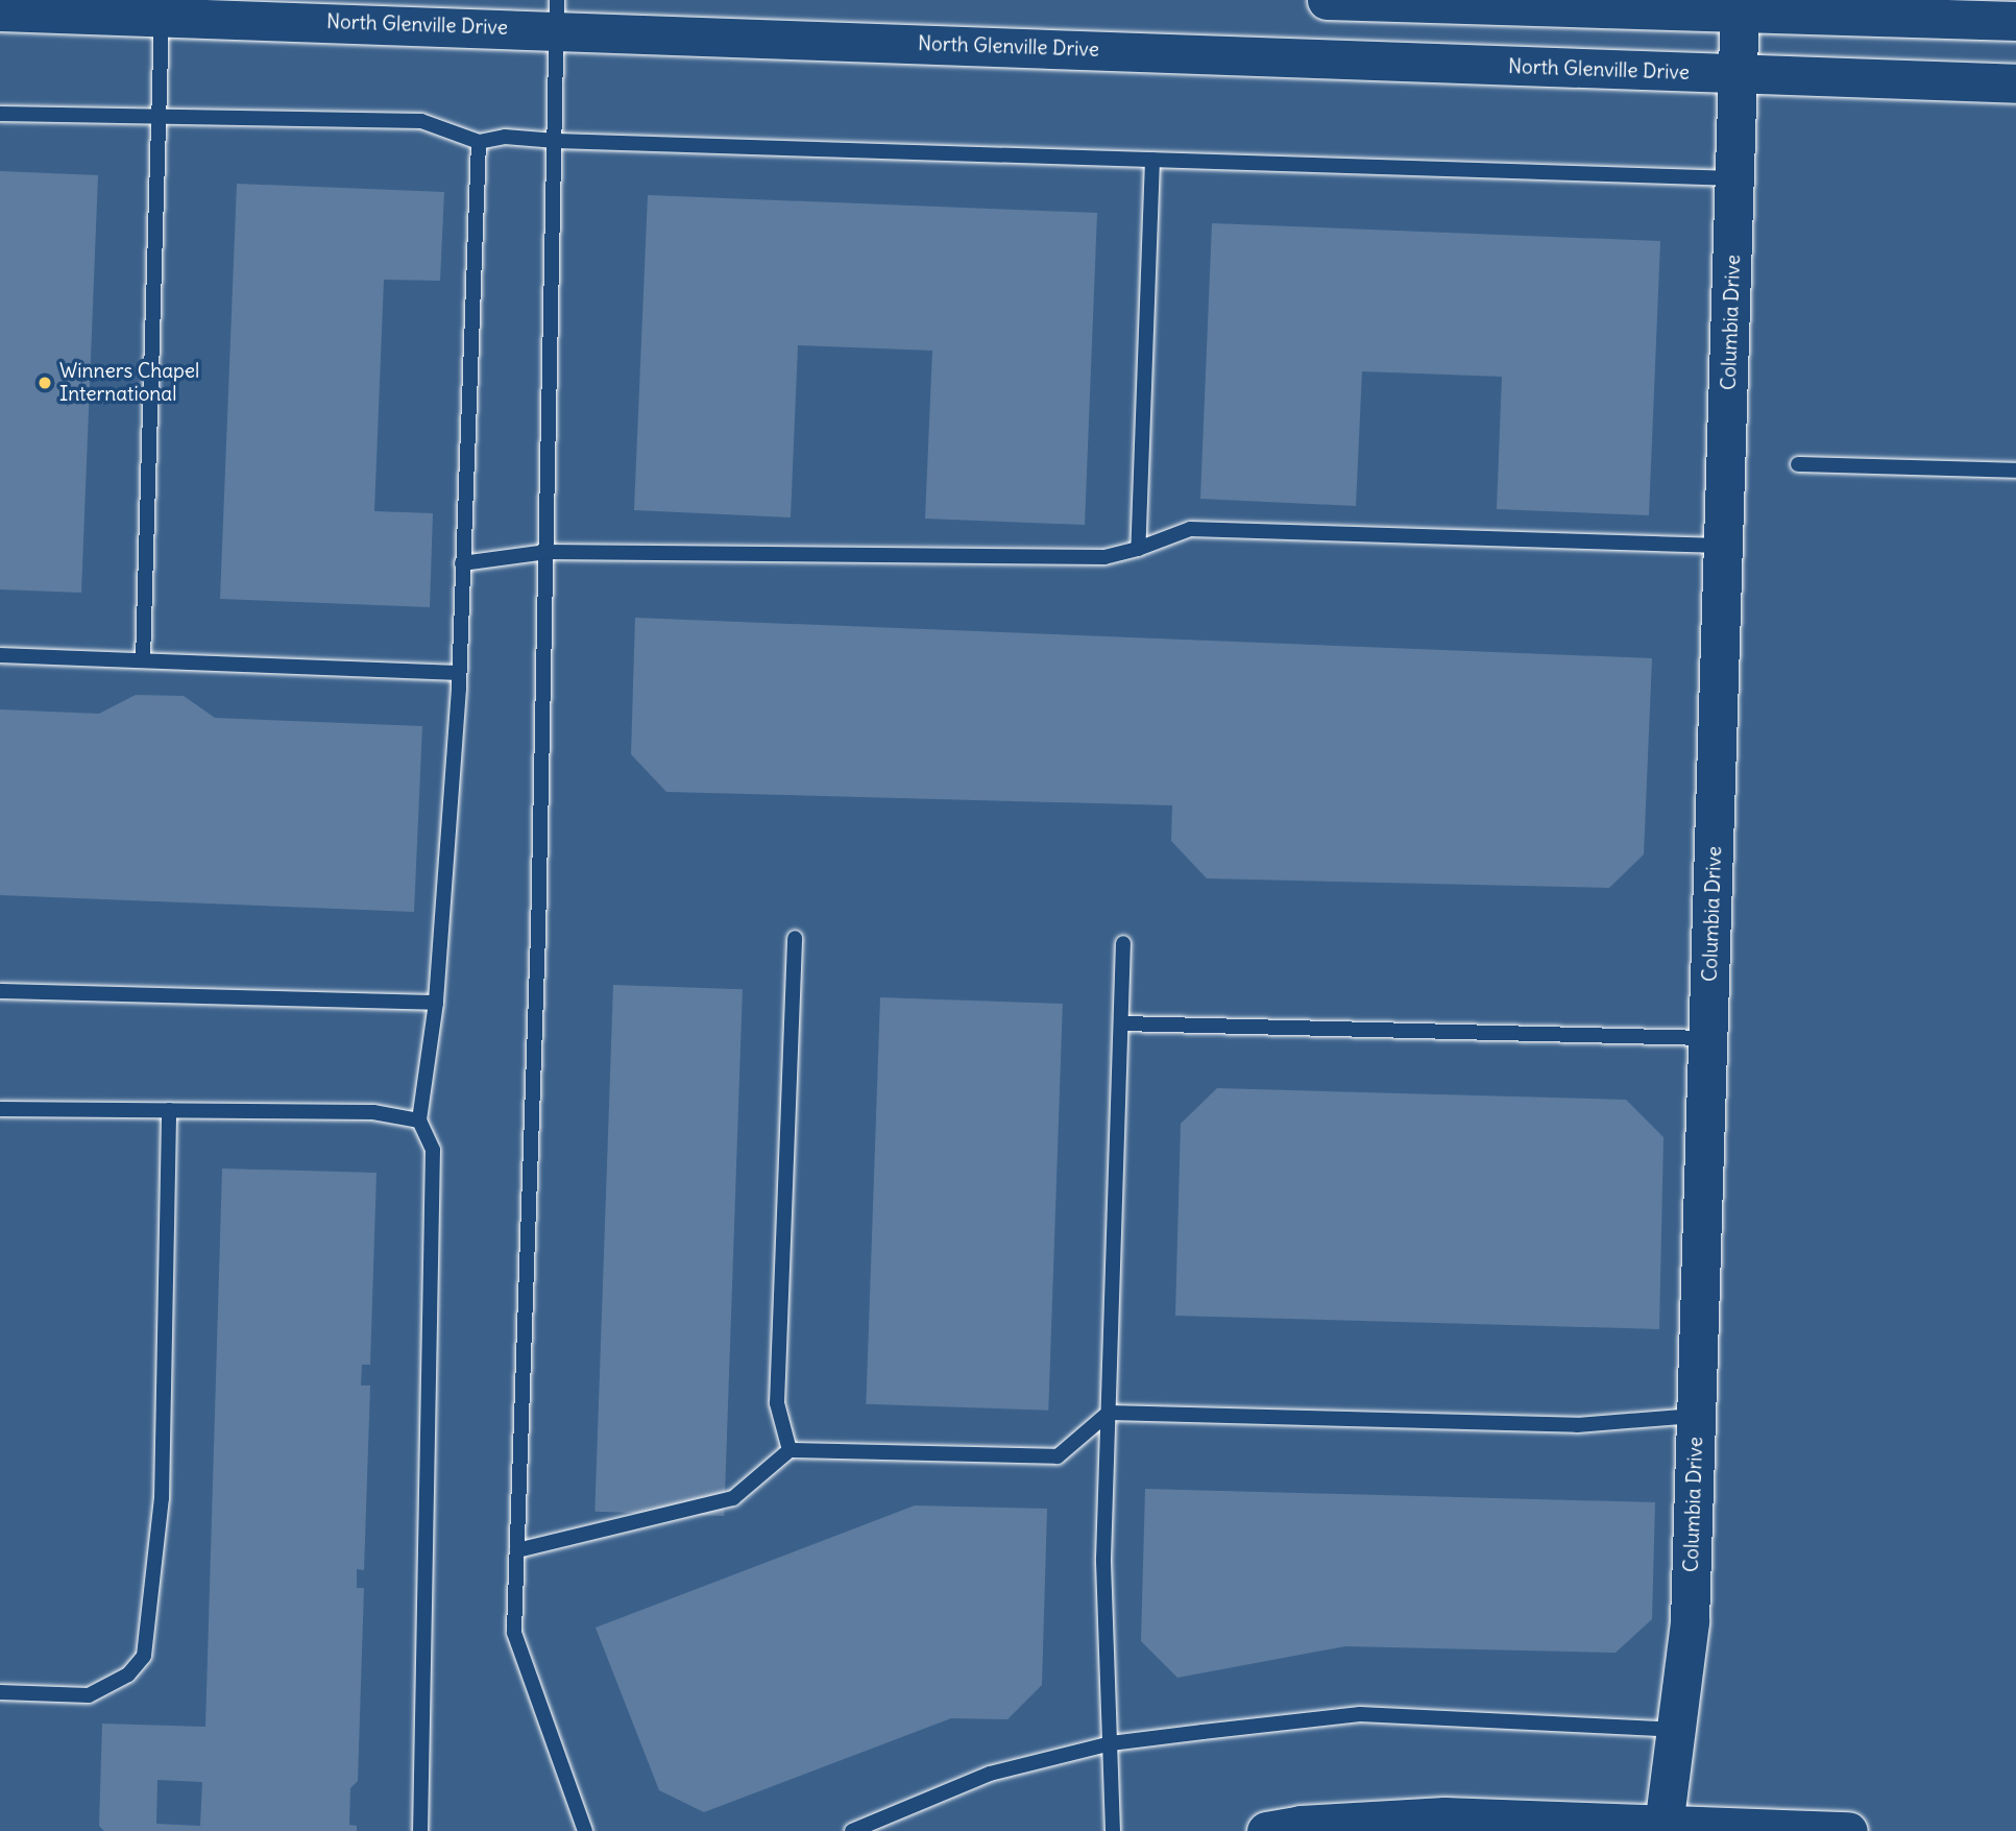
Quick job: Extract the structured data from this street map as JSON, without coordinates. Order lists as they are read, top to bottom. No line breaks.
{"streets":{"street":["North Glenville Drive","Columbia Drive"]},"crossings":[["North Glenville Drive","Columbia Drive"]],"places":["Winners Chapel International"]}
